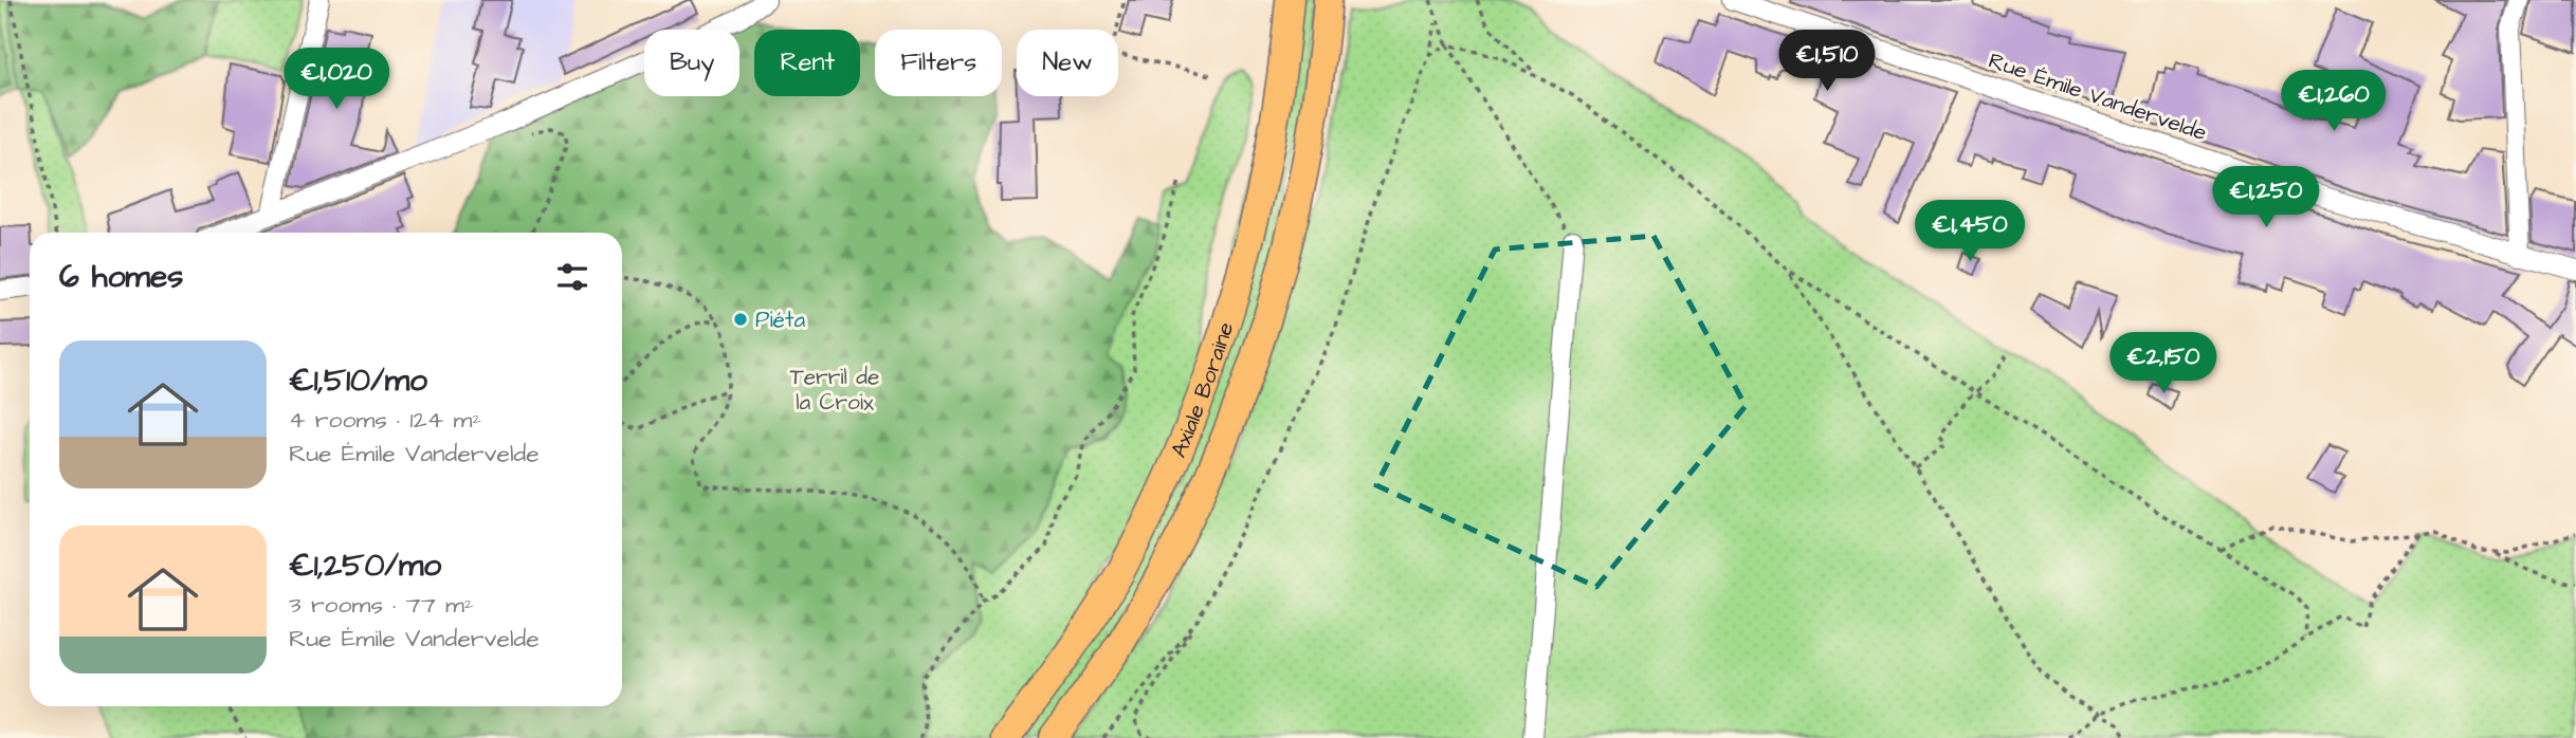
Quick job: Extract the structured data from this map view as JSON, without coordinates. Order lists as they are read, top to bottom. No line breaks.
{"streets":{"highway":["Axiale Boraine"],"street":["Rue Émile Vandervelde"]},"parks":["Terril de la Croix"],"places":["Piéta"],"page":{"price":["€1,510","€1,020","€1,260","€1,250","€1,450","€2,150"],"chip":["Buy","Rent","Filters","New"],"heading":"6 homes","list":[{"name":"€1,510/mo","note":"4 rooms · 124 m² · Rue Émile Vandervelde"},{"name":"€1,250/mo","note":"3 rooms · 77 m² · Rue Émile Vandervelde"}]}}
